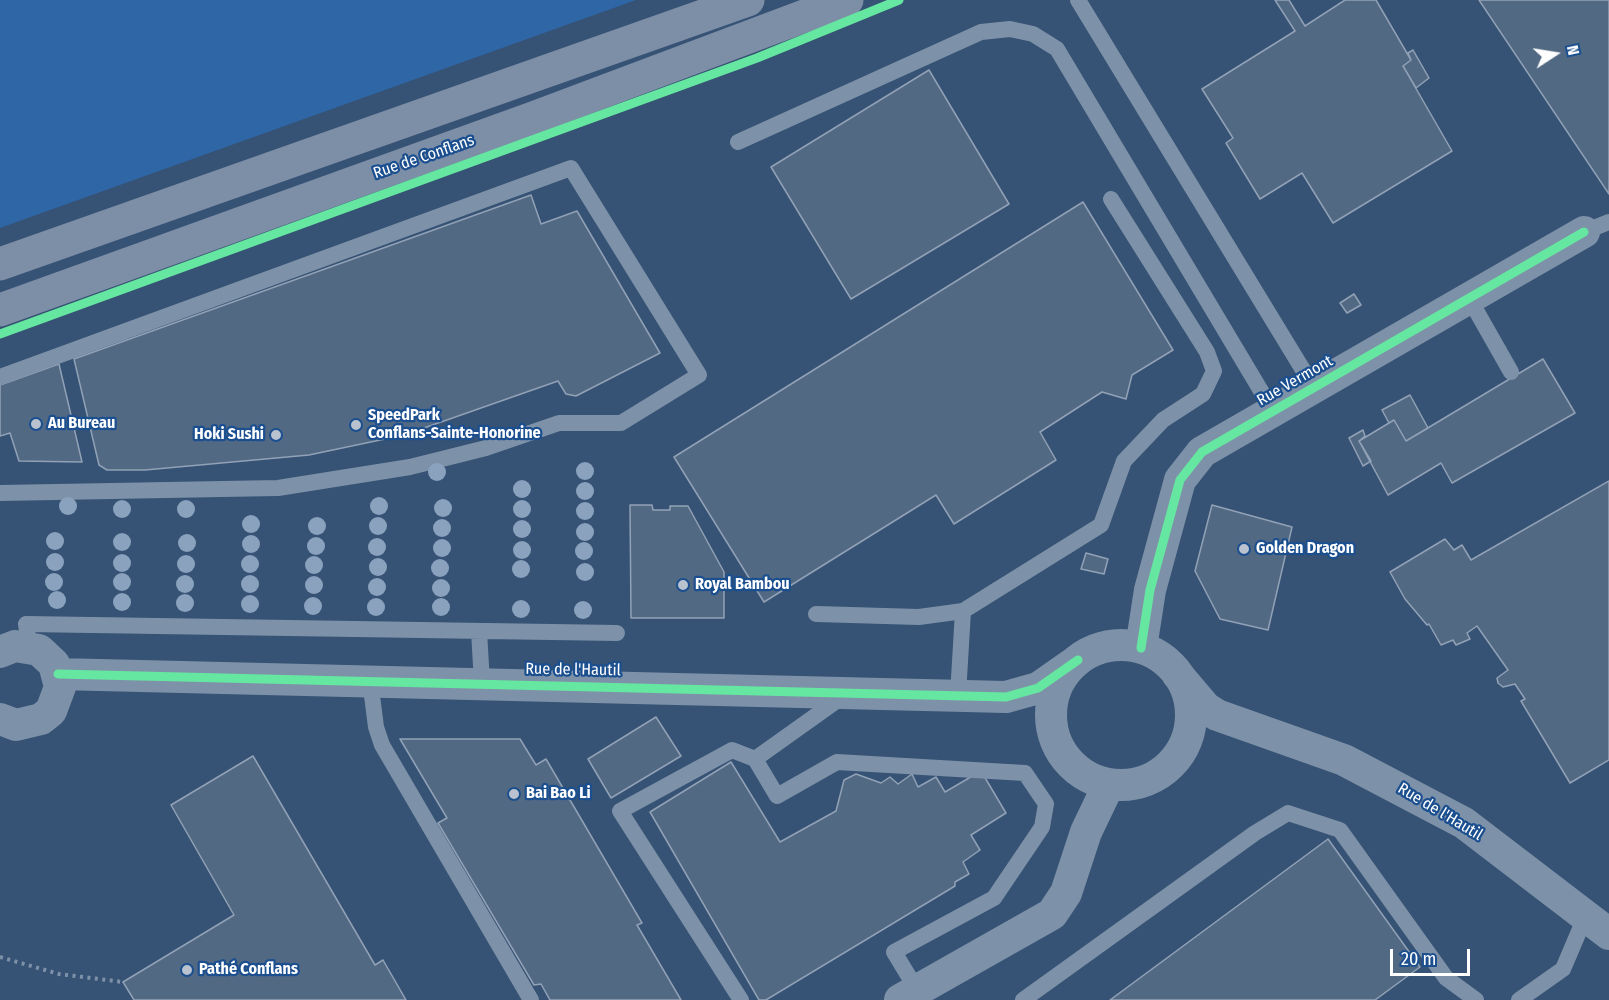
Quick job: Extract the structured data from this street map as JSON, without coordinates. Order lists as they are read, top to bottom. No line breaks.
{"streets":{"main road":["Rue de Conflans"],"street":["Rue Vermont","Rue de l'Hautil"]},"crossings":[["Rue Vermont","Rue de l'Hautil"]],"places":["Au Bureau","SpeedPark Conflans-Sainte-Honorine","Hoki Sushi","Golden Dragon","Royal Bambou","Bai Bao Li","Pathé Conflans"],"scale_bar":"20 m","north":"right"}
